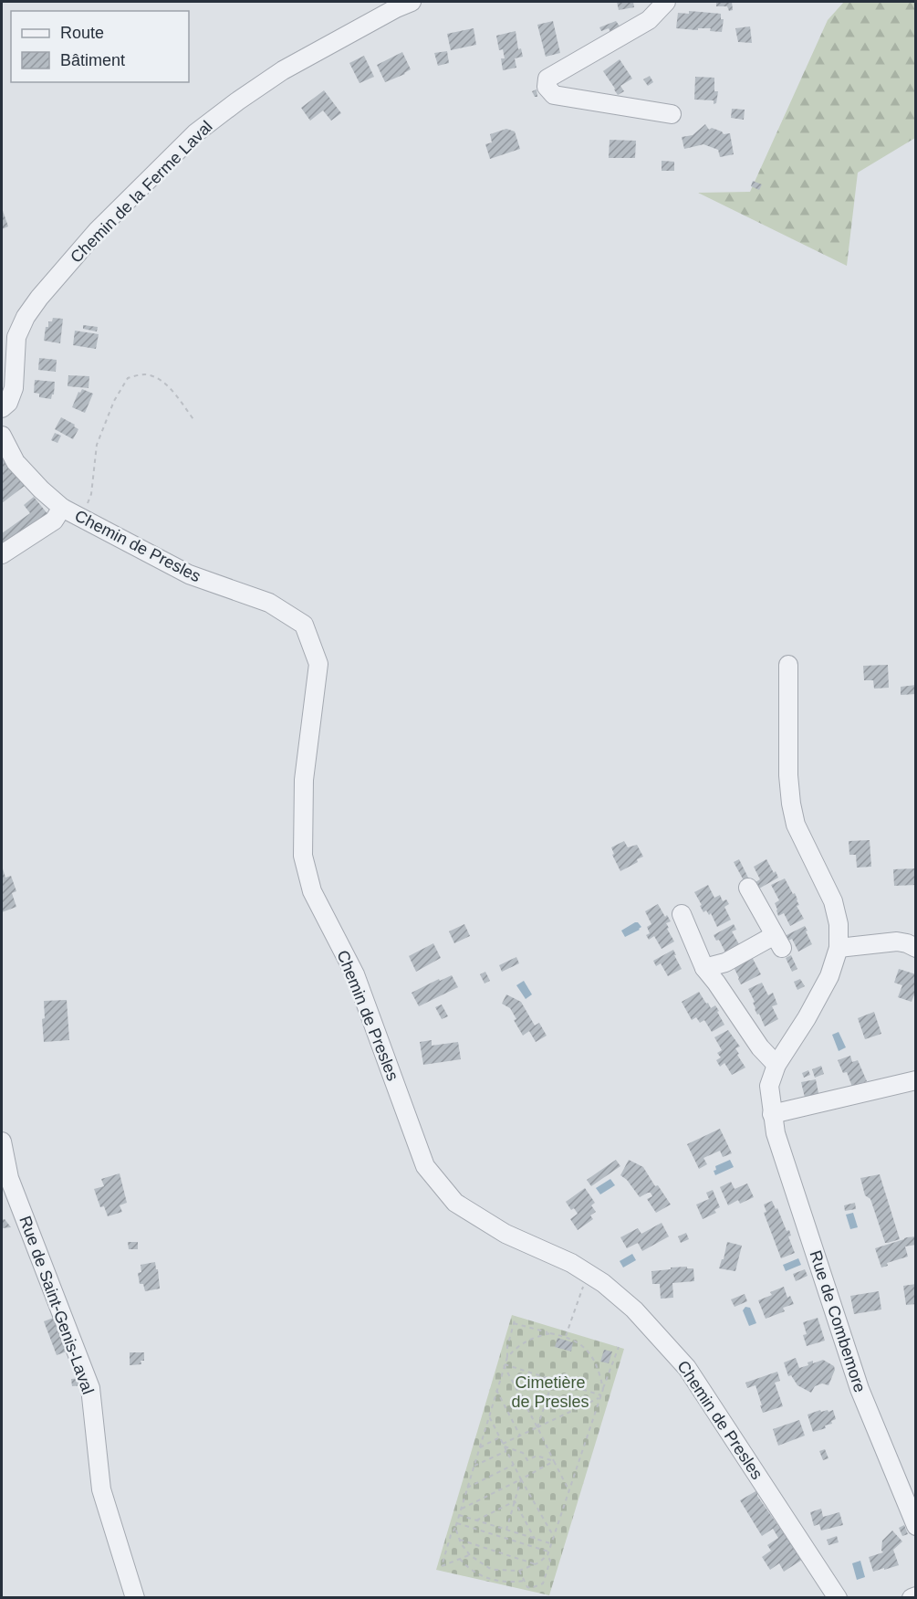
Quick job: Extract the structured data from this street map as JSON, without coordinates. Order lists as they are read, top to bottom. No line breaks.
{"streets":{"street":["Chemin de la Ferme Laval","Chemin de Presles","Rue de Saint-Genis-Laval","Rue de Combemore"]},"parks":["Cimetière de Presles"],"legend":["Route","Bâtiment"]}
